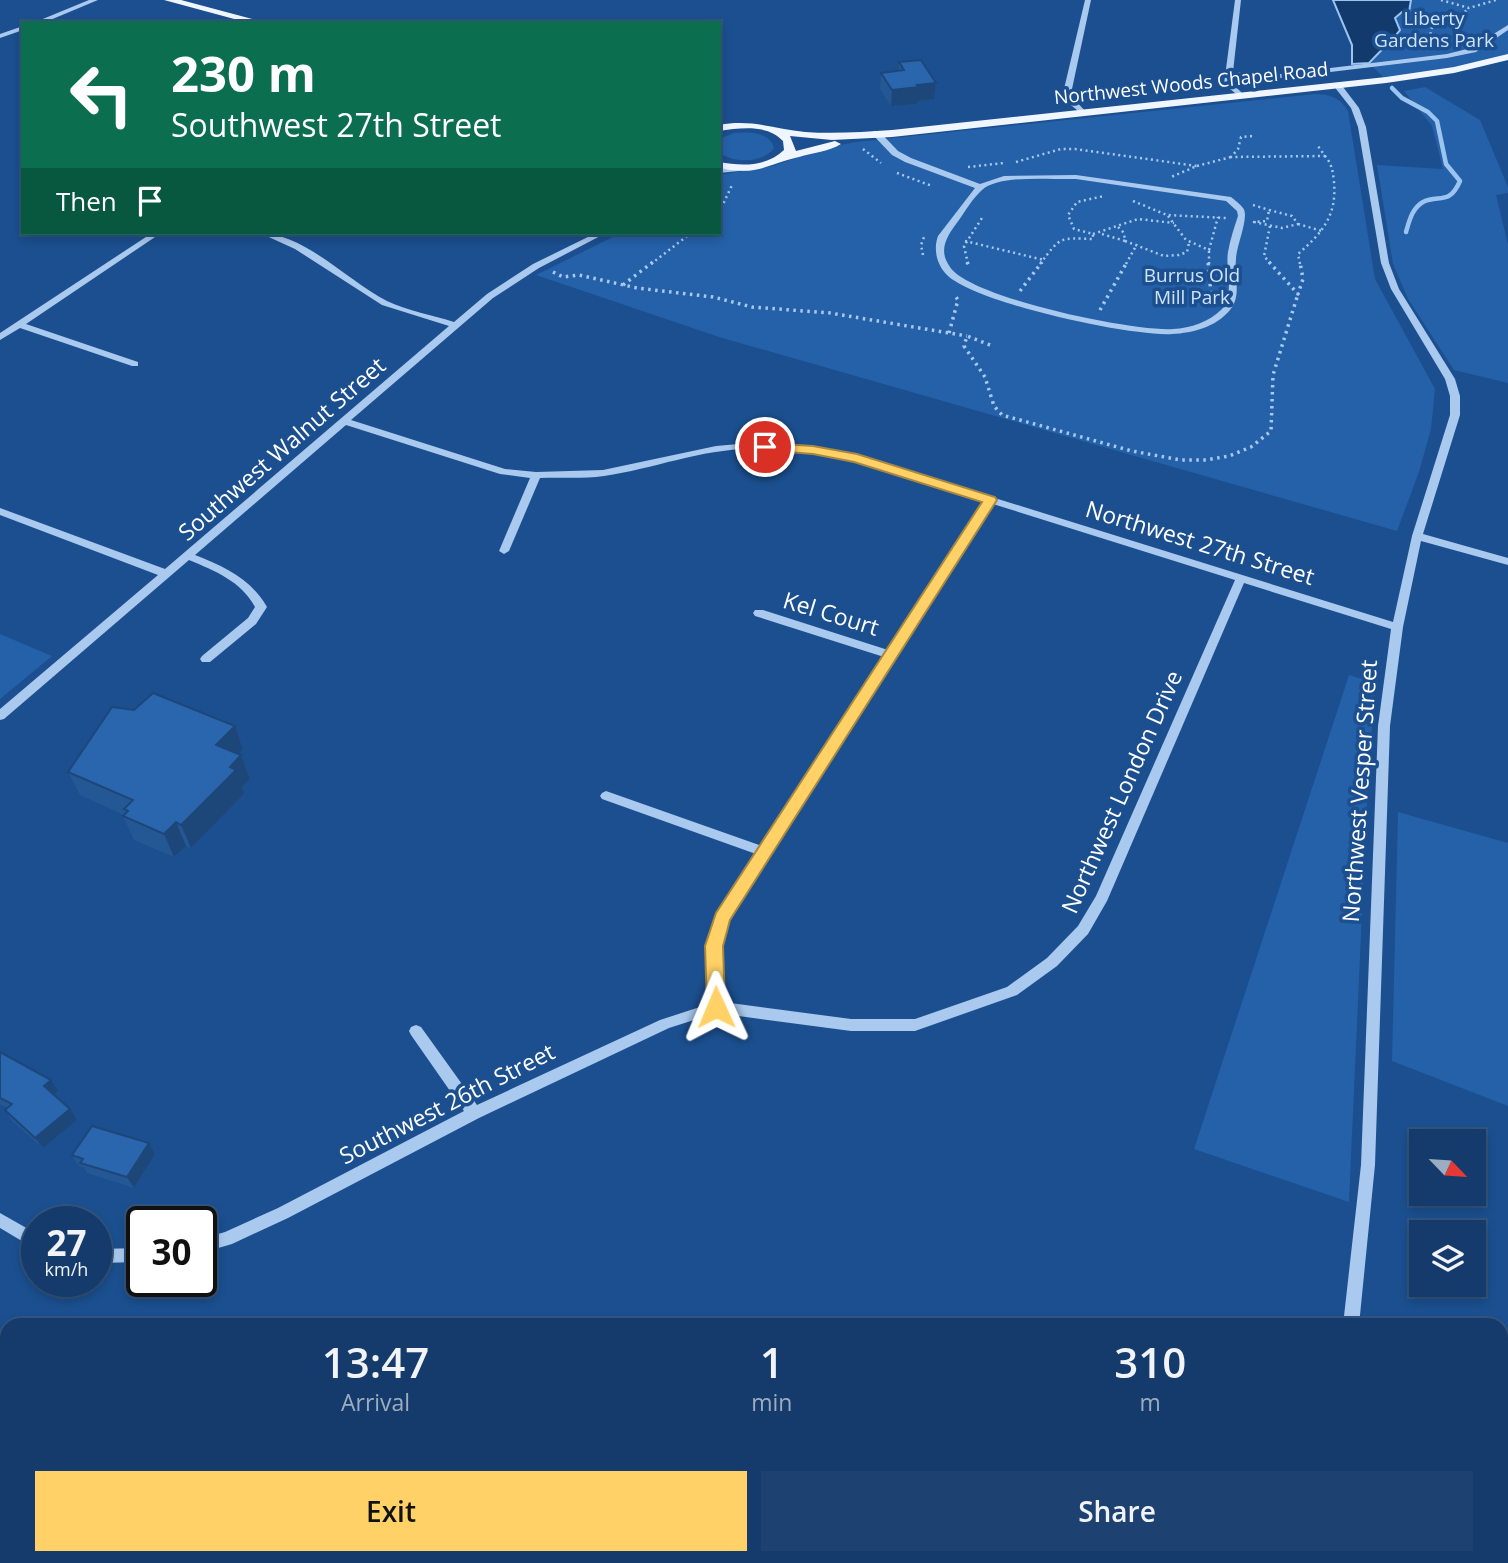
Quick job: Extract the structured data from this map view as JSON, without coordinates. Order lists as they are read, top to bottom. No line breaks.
{"streets":{"main road":["Northwest Woods Chapel Road"],"street":["Southwest Walnut Street","Northwest 27th Street","Kel Court","Northwest Vesper Street","Northwest London Drive","Southwest 26th Street"]},"crossings":[["Northwest Woods Chapel Road","Northwest Vesper Street"],["Southwest Walnut Street","Northwest 27th Street"],["Northwest 27th Street","Northwest Vesper Street"],["Northwest 27th Street","Northwest London Drive"],["Northwest London Drive","Southwest 26th Street"]],"parks":["Liberty Gardens Park","Burrus Old Mill Park"],"north":"bottom right","page":{"turn":["230 m","Southwest 27th Street"],"then":"Then","speed":"27 km/h","limit":"30","eta":["13:47","Arrival","1","min","310","m"],"buttons":["Exit","Share"]}}
